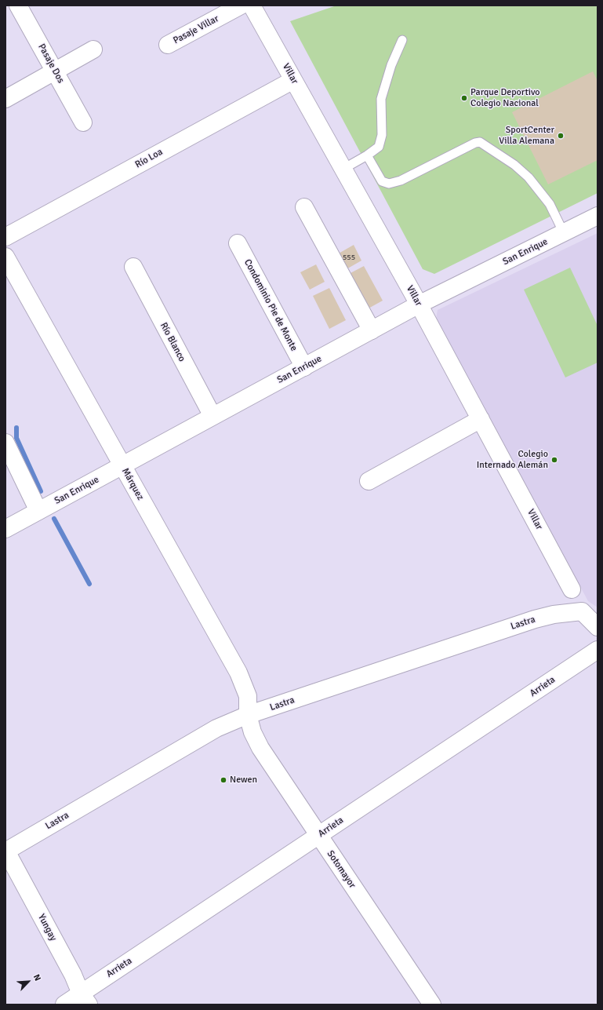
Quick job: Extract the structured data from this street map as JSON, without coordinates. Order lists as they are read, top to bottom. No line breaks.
{"streets":{"street":["Pasaje Villar","Pasaje Dos","Villar","Río Loa","San Enrique","Condominio Pie de Monte","Río Blanco","Márquez","Lastra","Arrieta","Sotomayor","Yungay"]},"crossings":[["Villar","Río Loa"],["Villar","San Enrique"],["San Enrique","Condominio Pie de Monte"],["San Enrique","Río Blanco"],["San Enrique","Márquez"],["Márquez","Lastra"],["Márquez","Sotomayor"],["Lastra","Sotomayor"],["Lastra","Yungay"],["Arrieta","Sotomayor"],["Arrieta","Yungay"]],"places":["Parque Deportivo Colegio Nacional","SportCenter Villa Alemana","Colegio Internado Alemán","Newen"],"house_numbers":["555"],"north":"top right"}
